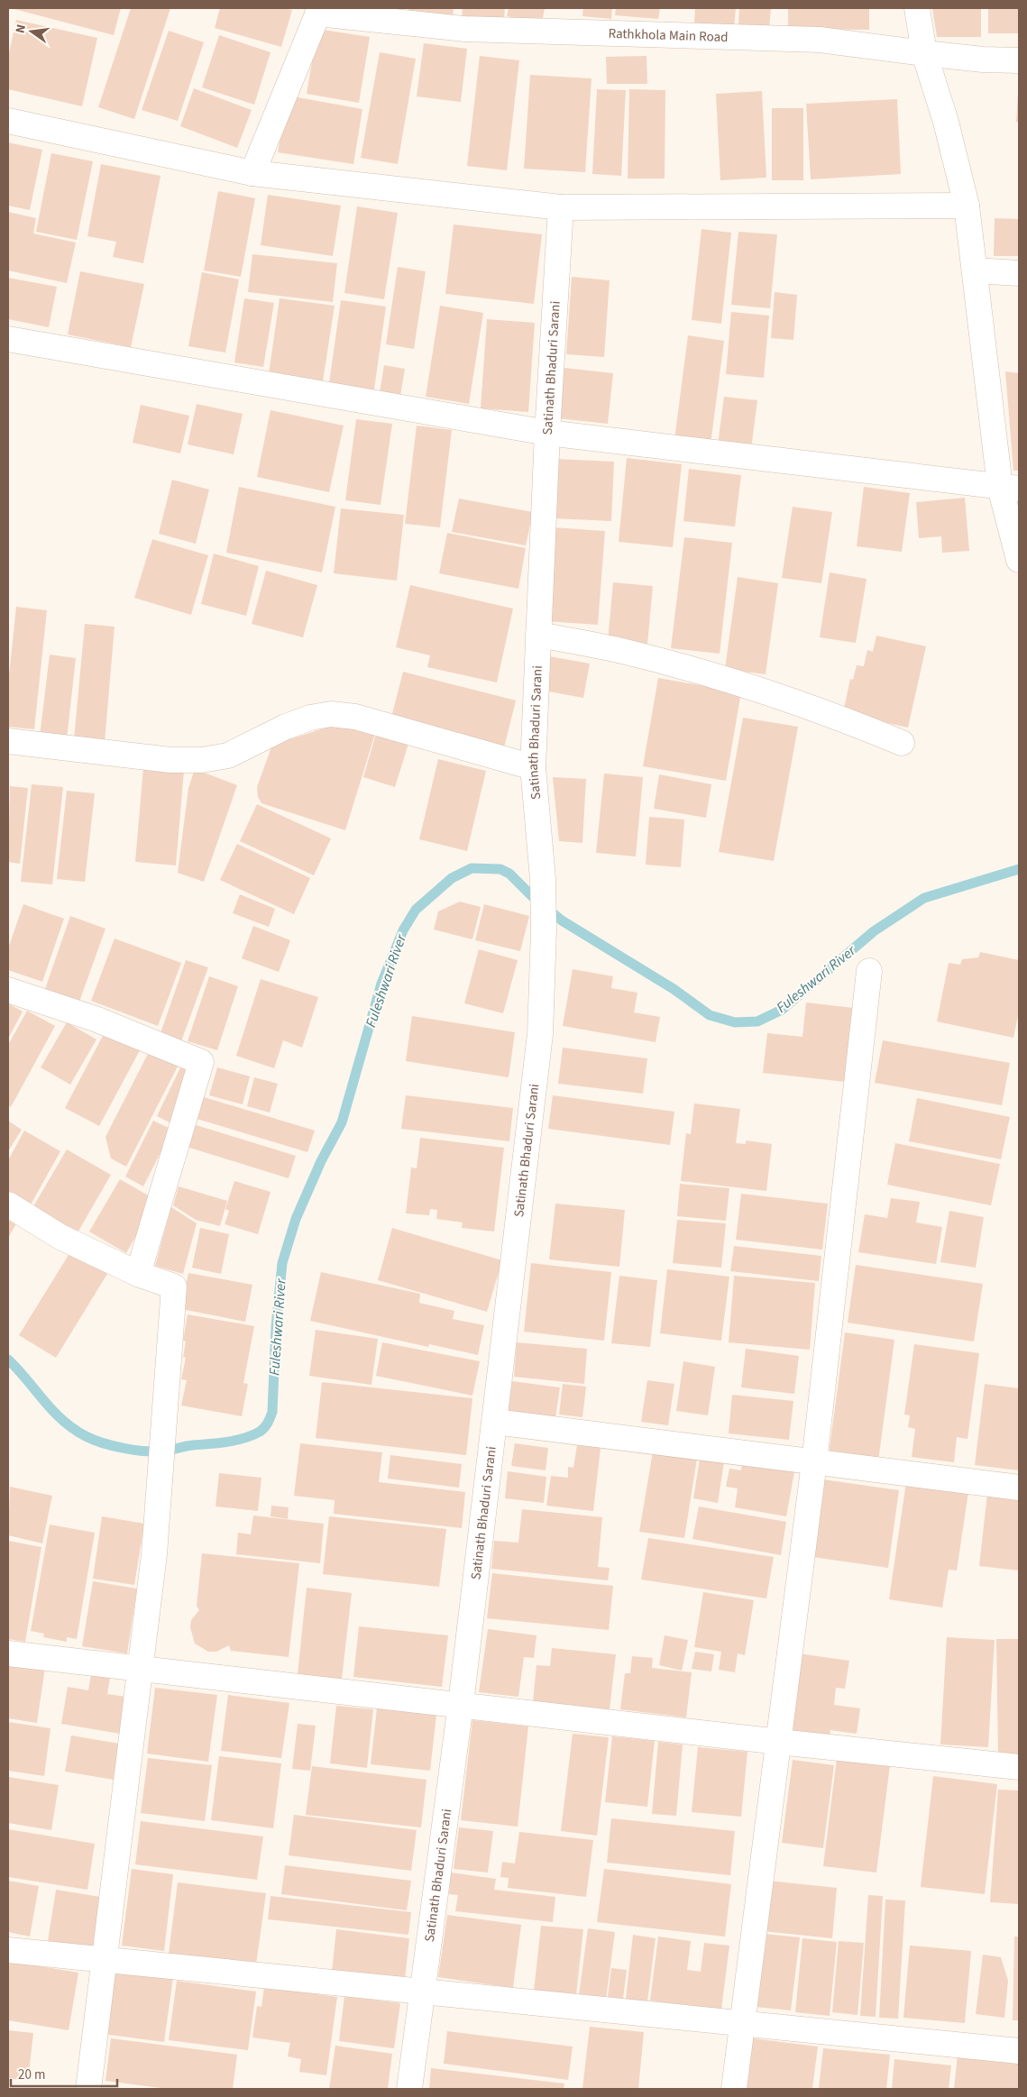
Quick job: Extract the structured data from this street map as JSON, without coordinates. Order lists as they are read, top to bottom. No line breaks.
{"streets":{"street":["Rathkhola Main Road","Satinath Bhaduri Sarani"]},"water":["Fuleshwari River"],"scale_bar":"20 m","north":"left"}
